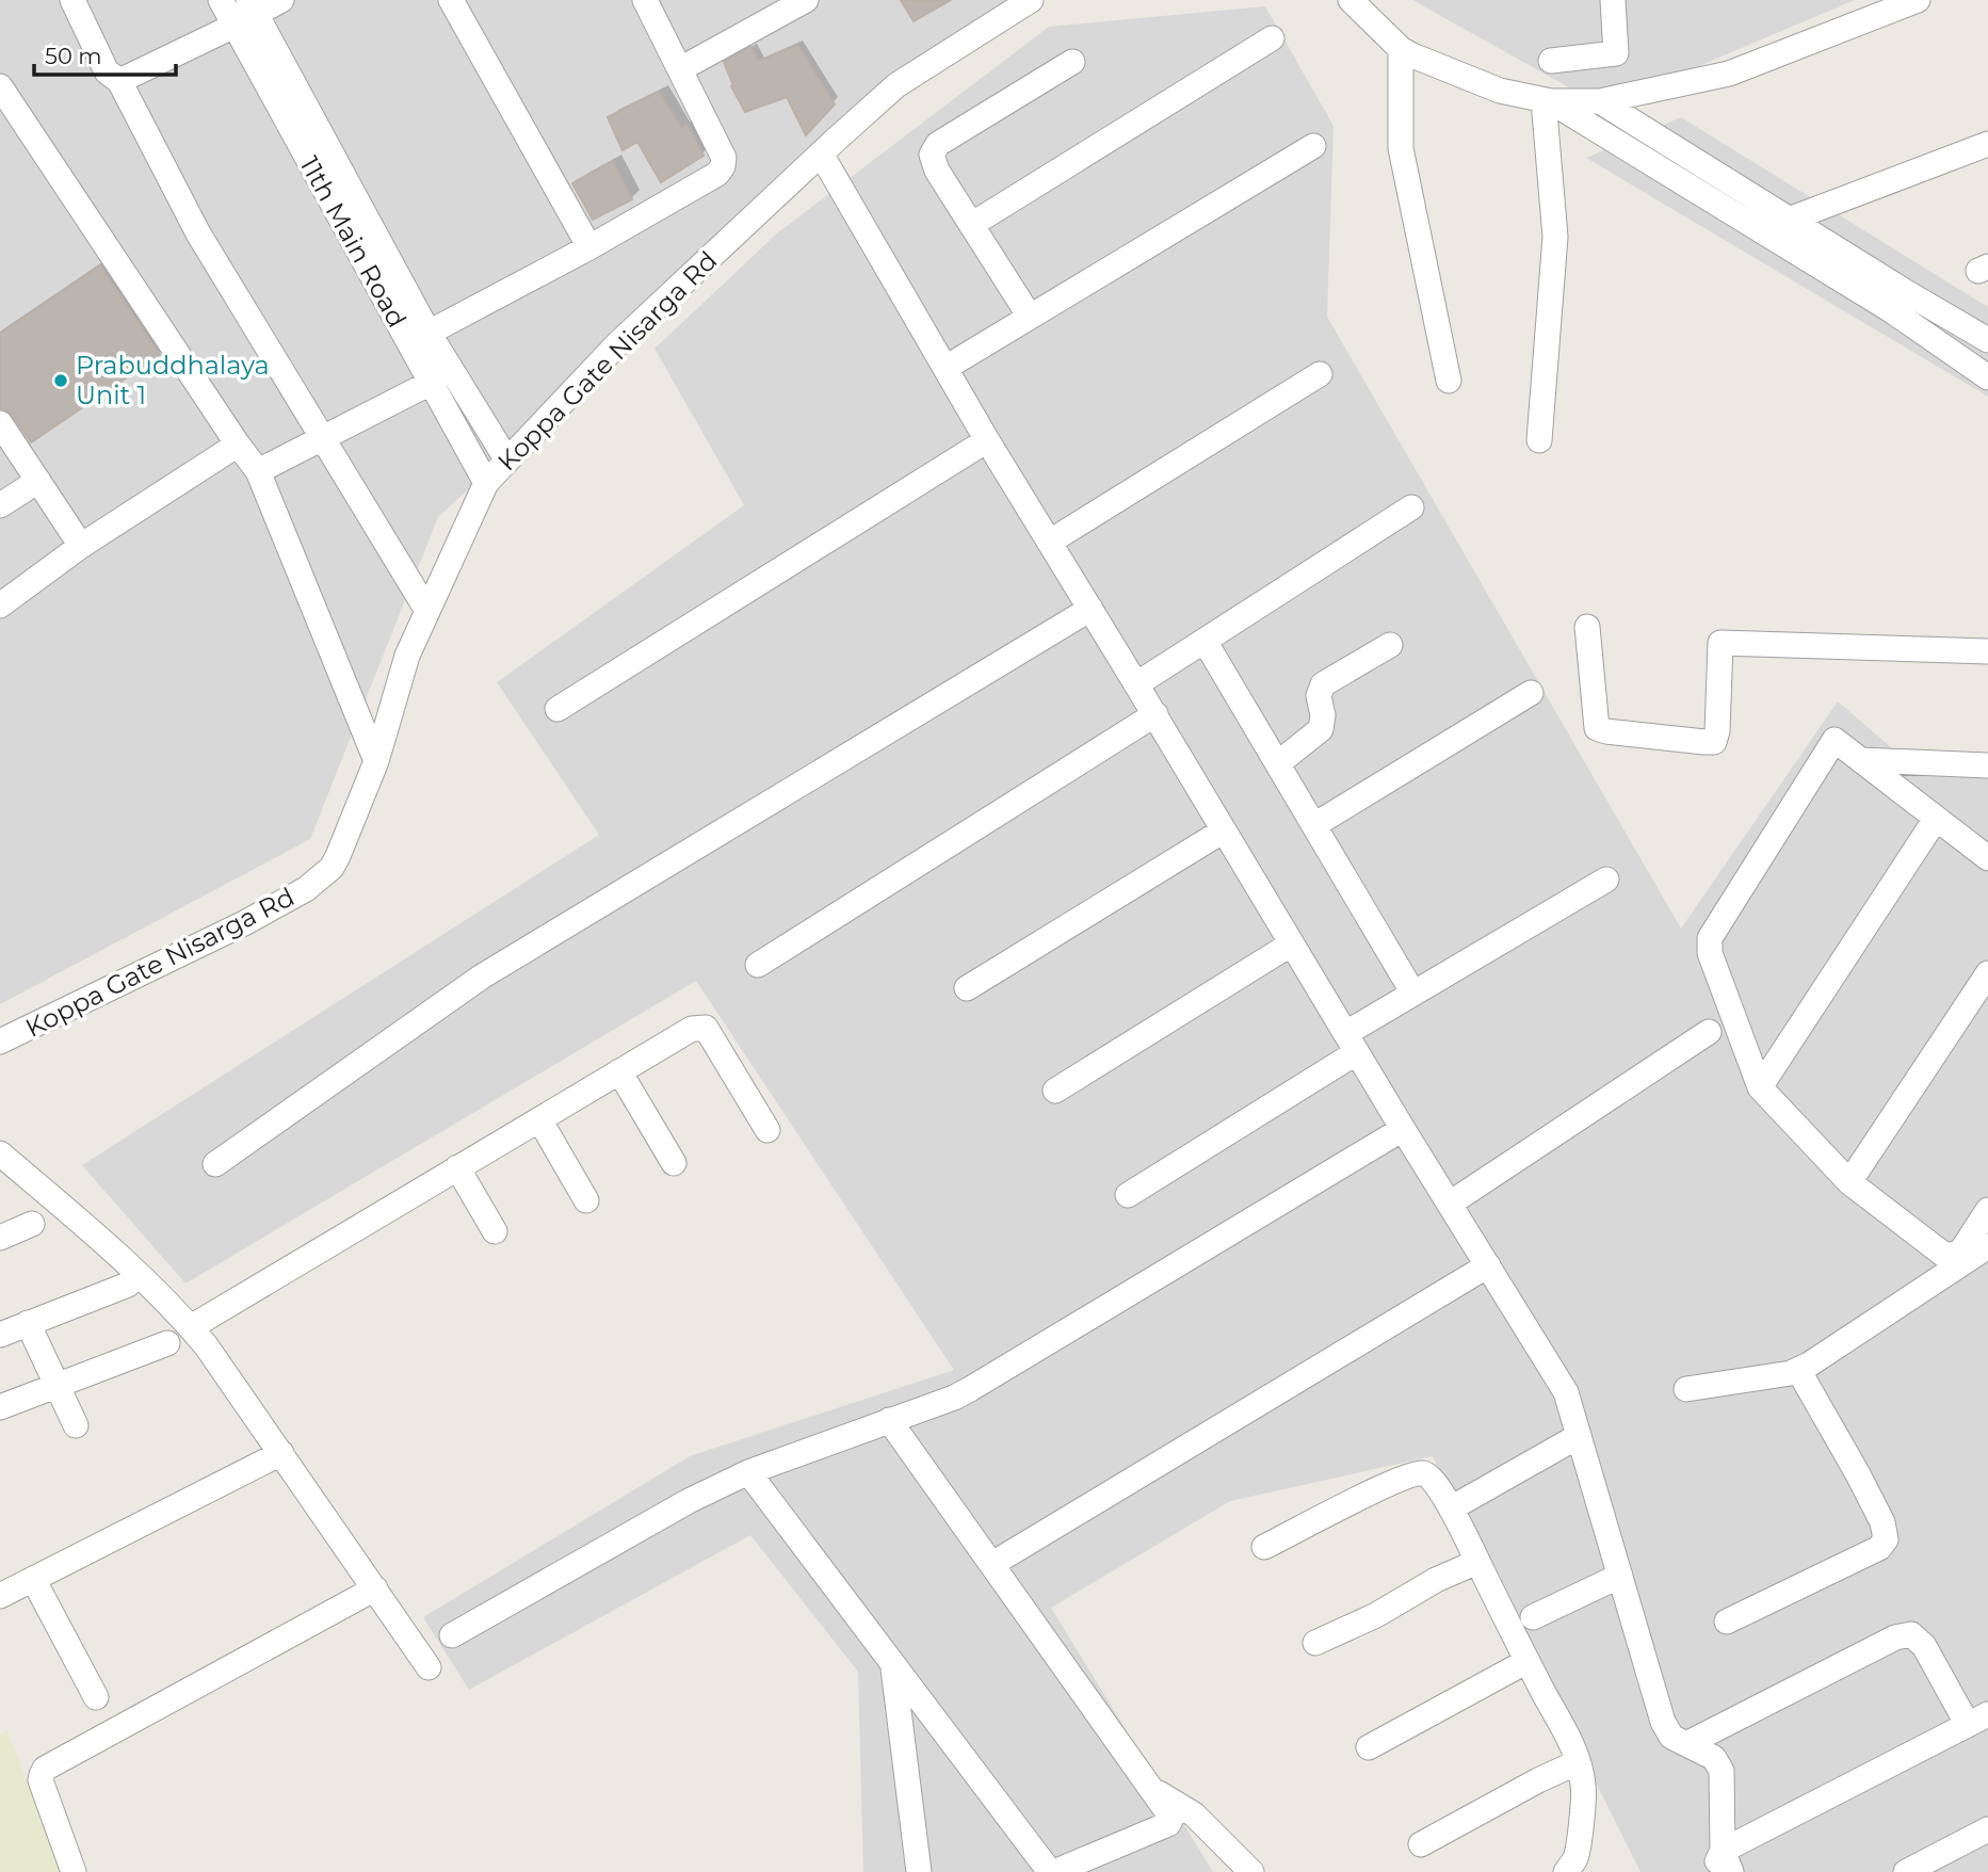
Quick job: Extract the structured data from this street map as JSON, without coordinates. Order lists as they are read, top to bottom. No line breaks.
{"streets":{"street":["11th Main Road","Koppa Gate Nisarga Rd"]},"crossings":[["11th Main Road","Koppa Gate Nisarga Rd"]],"places":["Prabuddhalaya Unit 1"],"scale_bar":"50 m"}
